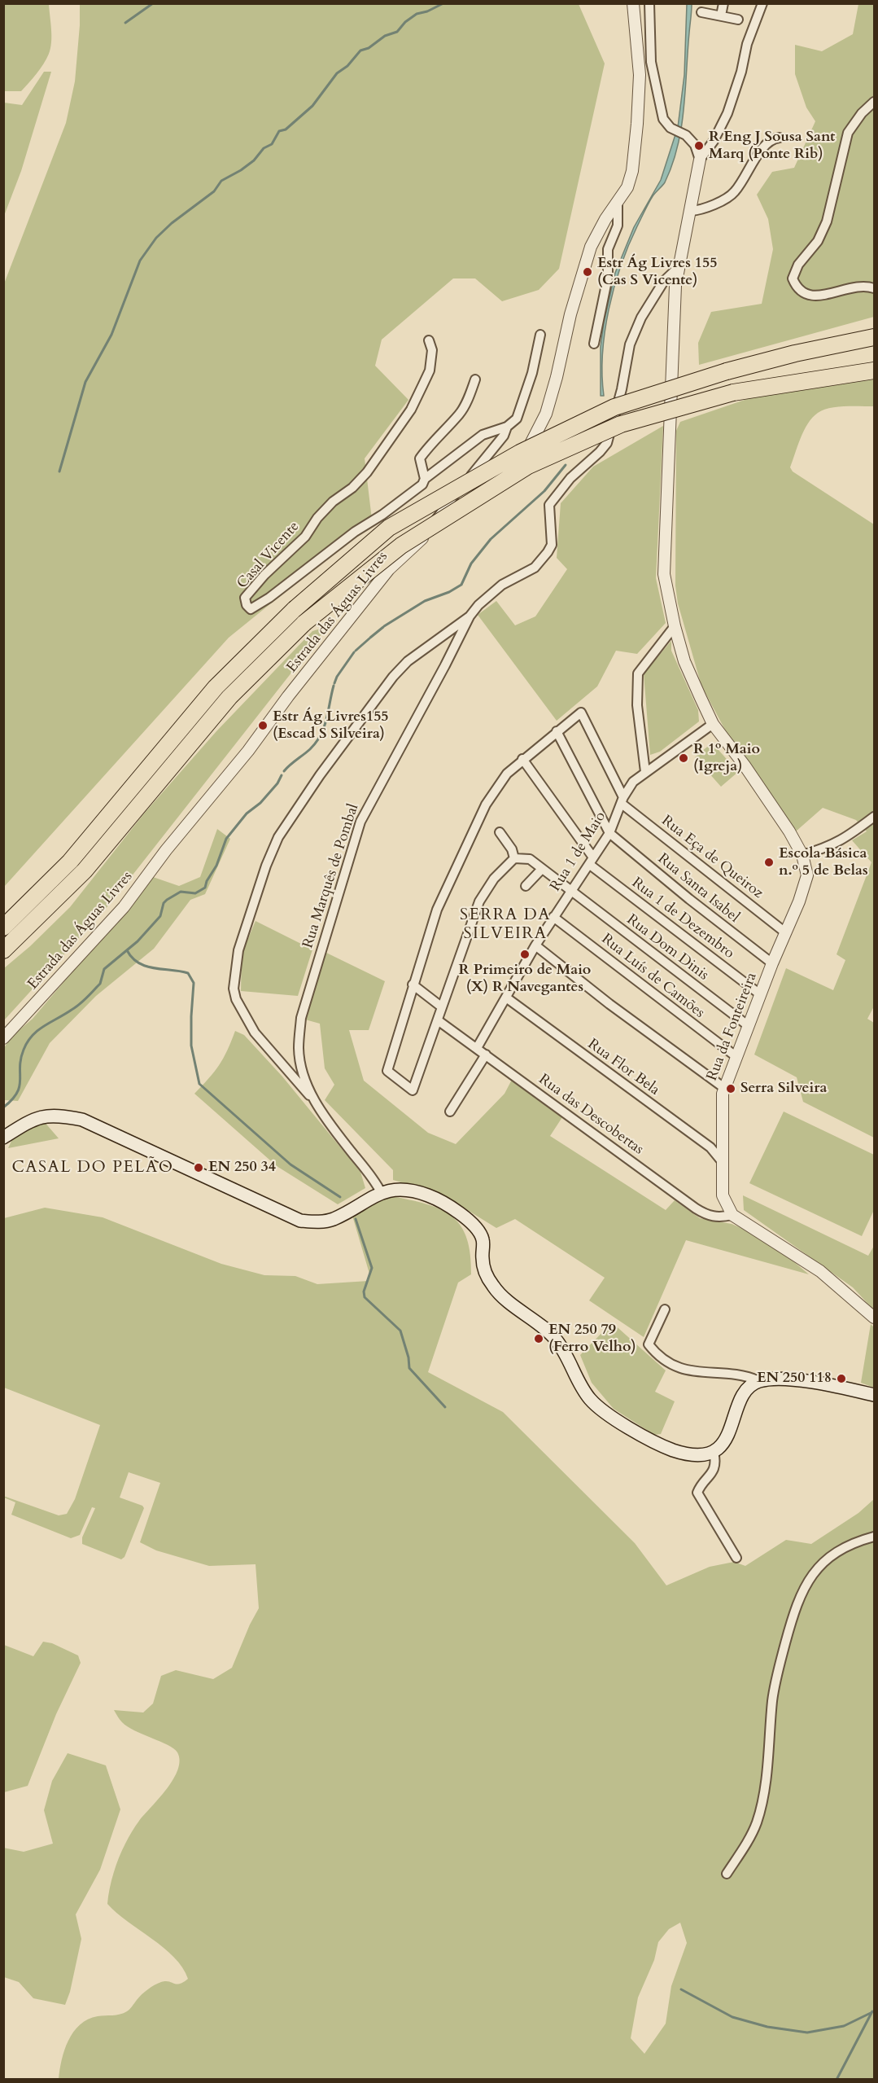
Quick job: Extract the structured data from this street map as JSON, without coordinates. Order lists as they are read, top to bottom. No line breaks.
{"streets":{"street":["Casal Vicente","Estrada das Águas Livres","Rua 1 de Maio","Rua Eça de Queiroz","Rua Marquês de Pombal","Rua Santa Isabel","Rua 1 de Dezembro","Rua Dom Dinis","Rua Luís de Camões","Rua da Fonteireira","Rua Flor Bela","Rua das Descobertas"]},"crossings":[["Rua 1 de Maio","Rua Eça de Queiroz"],["Rua 1 de Maio","Rua Santa Isabel"],["Rua 1 de Maio","Rua 1 de Dezembro"],["Rua 1 de Maio","Rua Dom Dinis"],["Rua 1 de Maio","Rua Luís de Camões"],["Rua 1 de Maio","Rua da Fonteireira"],["Rua 1 de Maio","Rua Flor Bela"],["Rua 1 de Maio","Rua das Descobertas"],["Rua Eça de Queiroz","Rua da Fonteireira"],["Rua Marquês de Pombal","Rua da Fonteireira"],["Rua Santa Isabel","Rua da Fonteireira"],["Rua 1 de Dezembro","Rua da Fonteireira"],["Rua Dom Dinis","Rua da Fonteireira"],["Rua Luís de Camões","Rua da Fonteireira"],["Rua da Fonteireira","Rua Flor Bela"],["Rua da Fonteireira","Rua das Descobertas"]],"districts":["SERRA DA SILVEIRA","CASAL DO PELÃO"],"places":["R Eng J Sousa Sant Marq (Ponte Rib)","Estr Ág Livres 155 (Cas S Vicente)","Estr Ág Livres155 (Escad S Silveira)","R 1º Maio (Igreja)","Escola Básica n.º 5 de Belas","R Primeiro de Maio (X) R Navegantes","Serra Silveira","EN 250 34","EN 250 79 (Ferro Velho)","EN 250 118"]}
